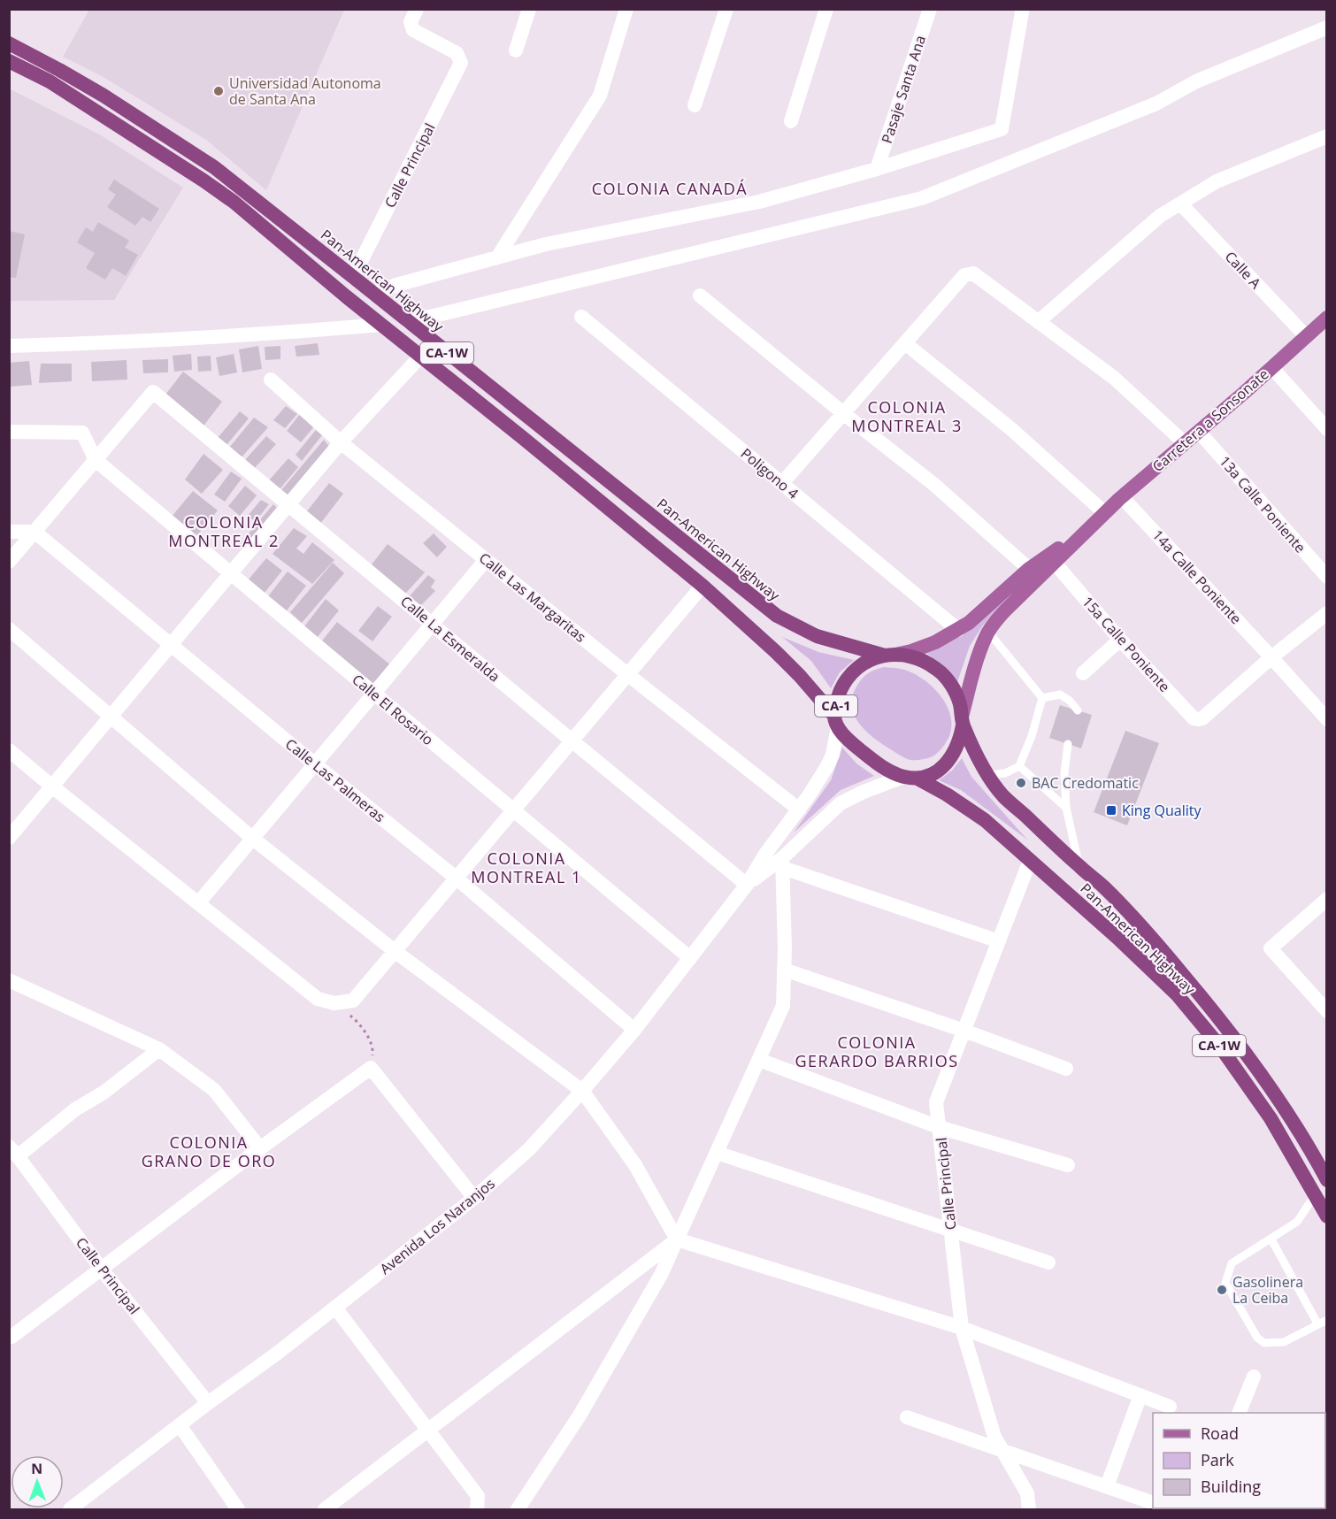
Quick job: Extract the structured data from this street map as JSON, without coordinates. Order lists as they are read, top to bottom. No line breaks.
{"streets":{"highway":["Pan-American Highway","CA-1W","CA-1"],"main road":["Carretera a Sonsonate"],"street":["Pasaje Santa Ana","Calle Principal","Calle A","Poligono 4","13a Calle Poniente","14a Calle Poniente","Calle Las Margaritas","Calle La Esmeralda","15a Calle Poniente","Calle El Rosario","Calle Las Palmeras","Avenida Los Naranjos"]},"crossings":[["Calle Principal","Pan-American Highway"],["Calle Principal","Avenida Los Naranjos"],["Calle A","Carretera a Sonsonate"],["Pan-American Highway","CA-1W"],["Pan-American Highway","Carretera a Sonsonate"],["Pan-American Highway","CA-1"],["Pan-American Highway","Avenida Los Naranjos"],["CA-1W","Carretera a Sonsonate"],["CA-1W","CA-1"],["CA-1W","Avenida Los Naranjos"],["Carretera a Sonsonate","Poligono 4"],["Carretera a Sonsonate","13a Calle Poniente"],["Carretera a Sonsonate","14a Calle Poniente"],["Carretera a Sonsonate","15a Calle Poniente"],["Carretera a Sonsonate","CA-1"],["Carretera a Sonsonate","Avenida Los Naranjos"],["14a Calle Poniente","15a Calle Poniente"],["Calle Las Margaritas","Avenida Los Naranjos"],["Calle La Esmeralda","Calle El Rosario"],["Calle La Esmeralda","Avenida Los Naranjos"],["CA-1","Avenida Los Naranjos"],["Calle El Rosario","Avenida Los Naranjos"],["Calle Las Palmeras","Avenida Los Naranjos"]],"districts":["COLONIA CANADÁ","COLONIA MONTREAL 3","COLONIA MONTREAL 2","COLONIA MONTREAL 1","COLONIA GERARDO BARRIOS","COLONIA GRANO DE ORO"],"places":{"other":["Universidad Autonoma de Santa Ana","BAC Credomatic","Gasolinera La Ceiba"],"transit":["King Quality"]},"legend":["Road","Park","Building"],"north":"top"}
